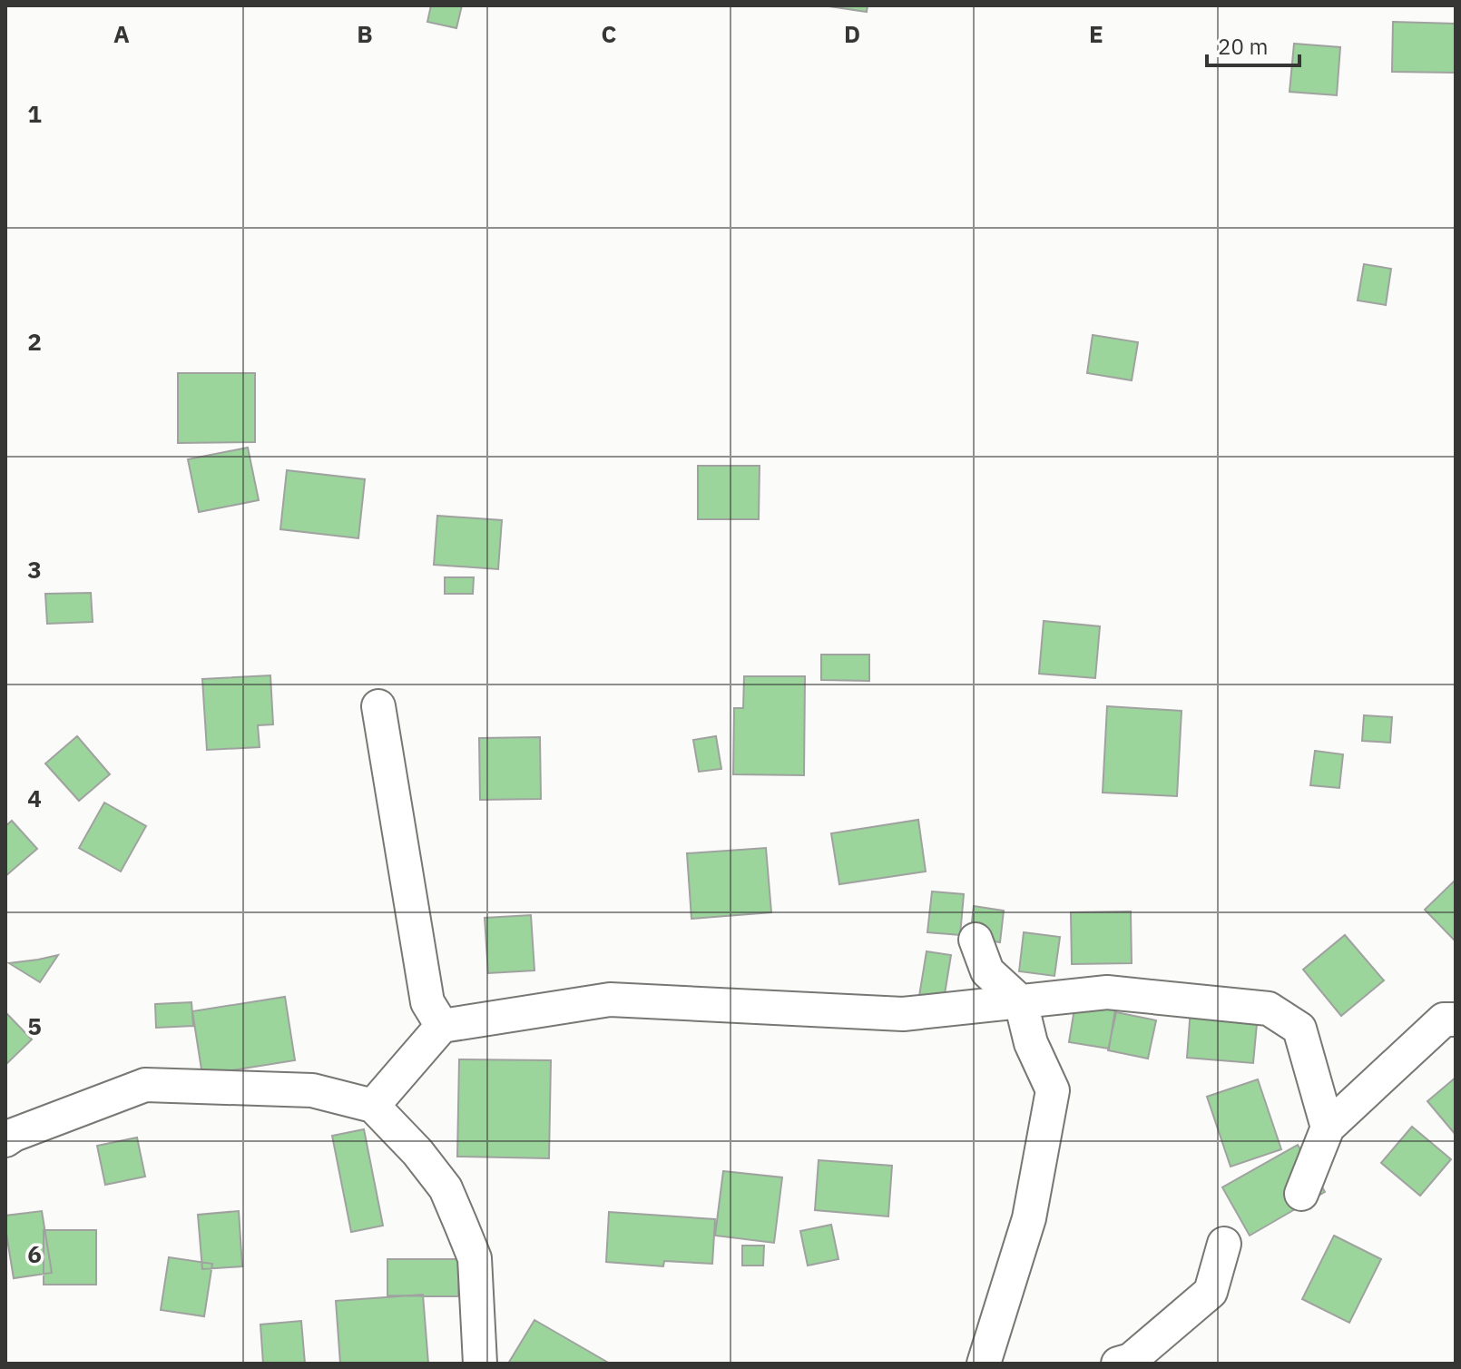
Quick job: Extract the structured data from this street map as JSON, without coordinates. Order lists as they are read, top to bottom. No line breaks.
{"scale_bar":"20 m","grid":{"columns":["A","B","C","D","E"],"rows":["1","2","3","4","5","6"]}}
